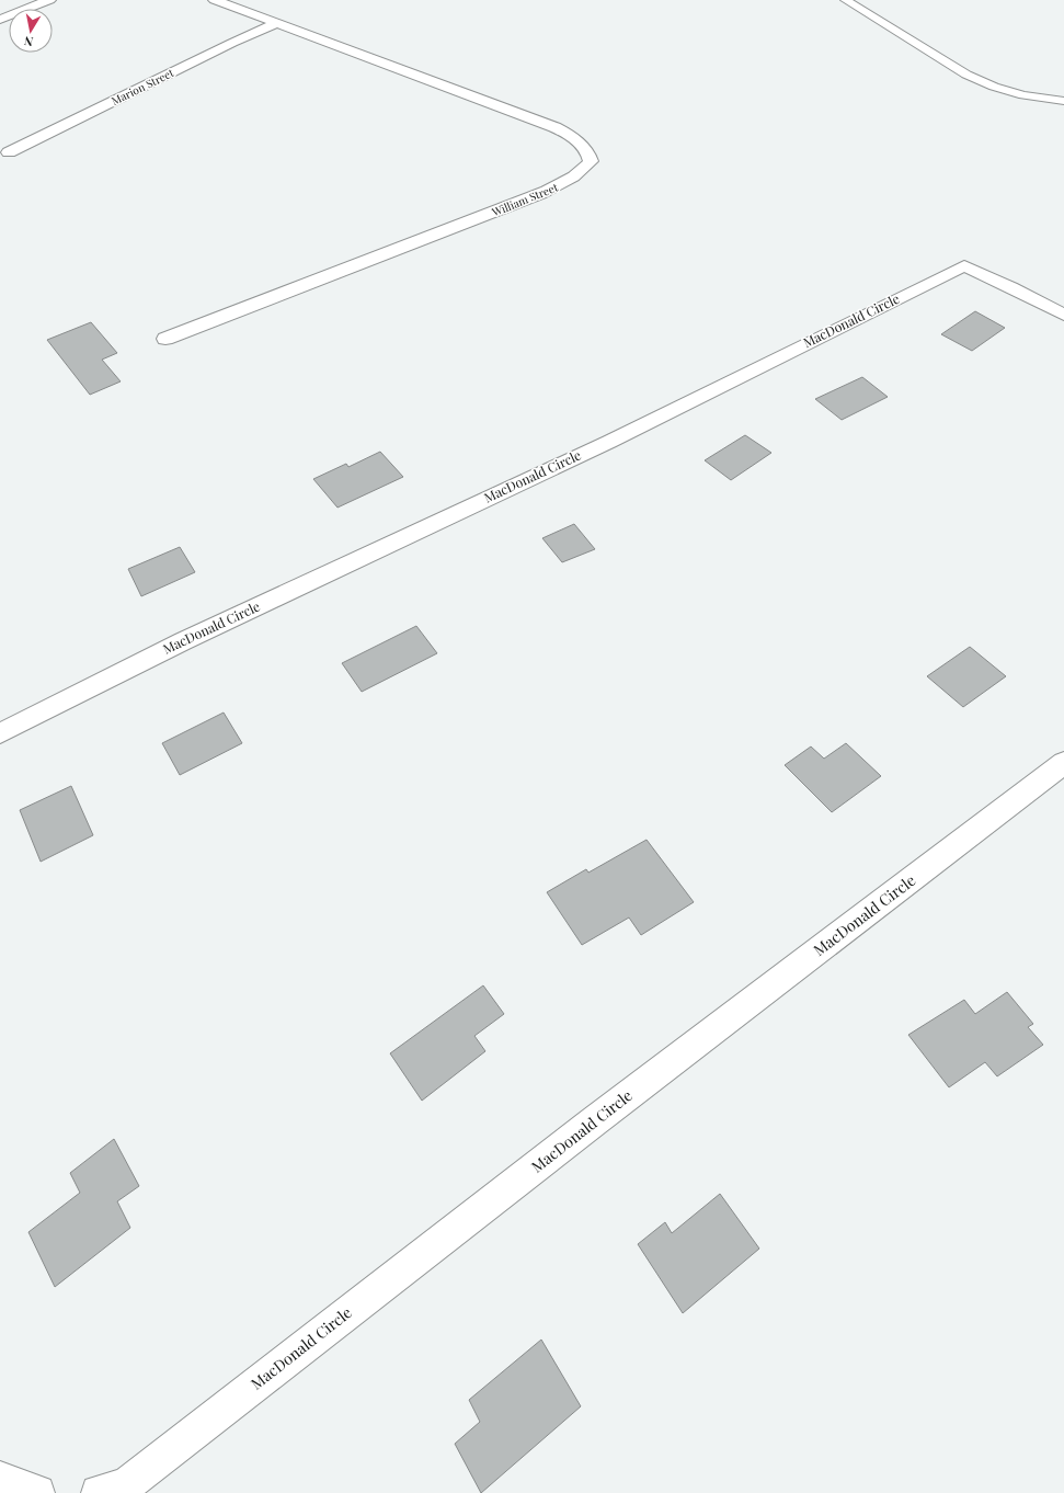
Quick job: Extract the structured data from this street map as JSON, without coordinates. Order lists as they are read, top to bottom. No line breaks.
{"streets":{"street":["Marion Street","William Street","MacDonald Circle"]},"crossings":[["Marion Street","William Street"]],"north":"bottom"}
